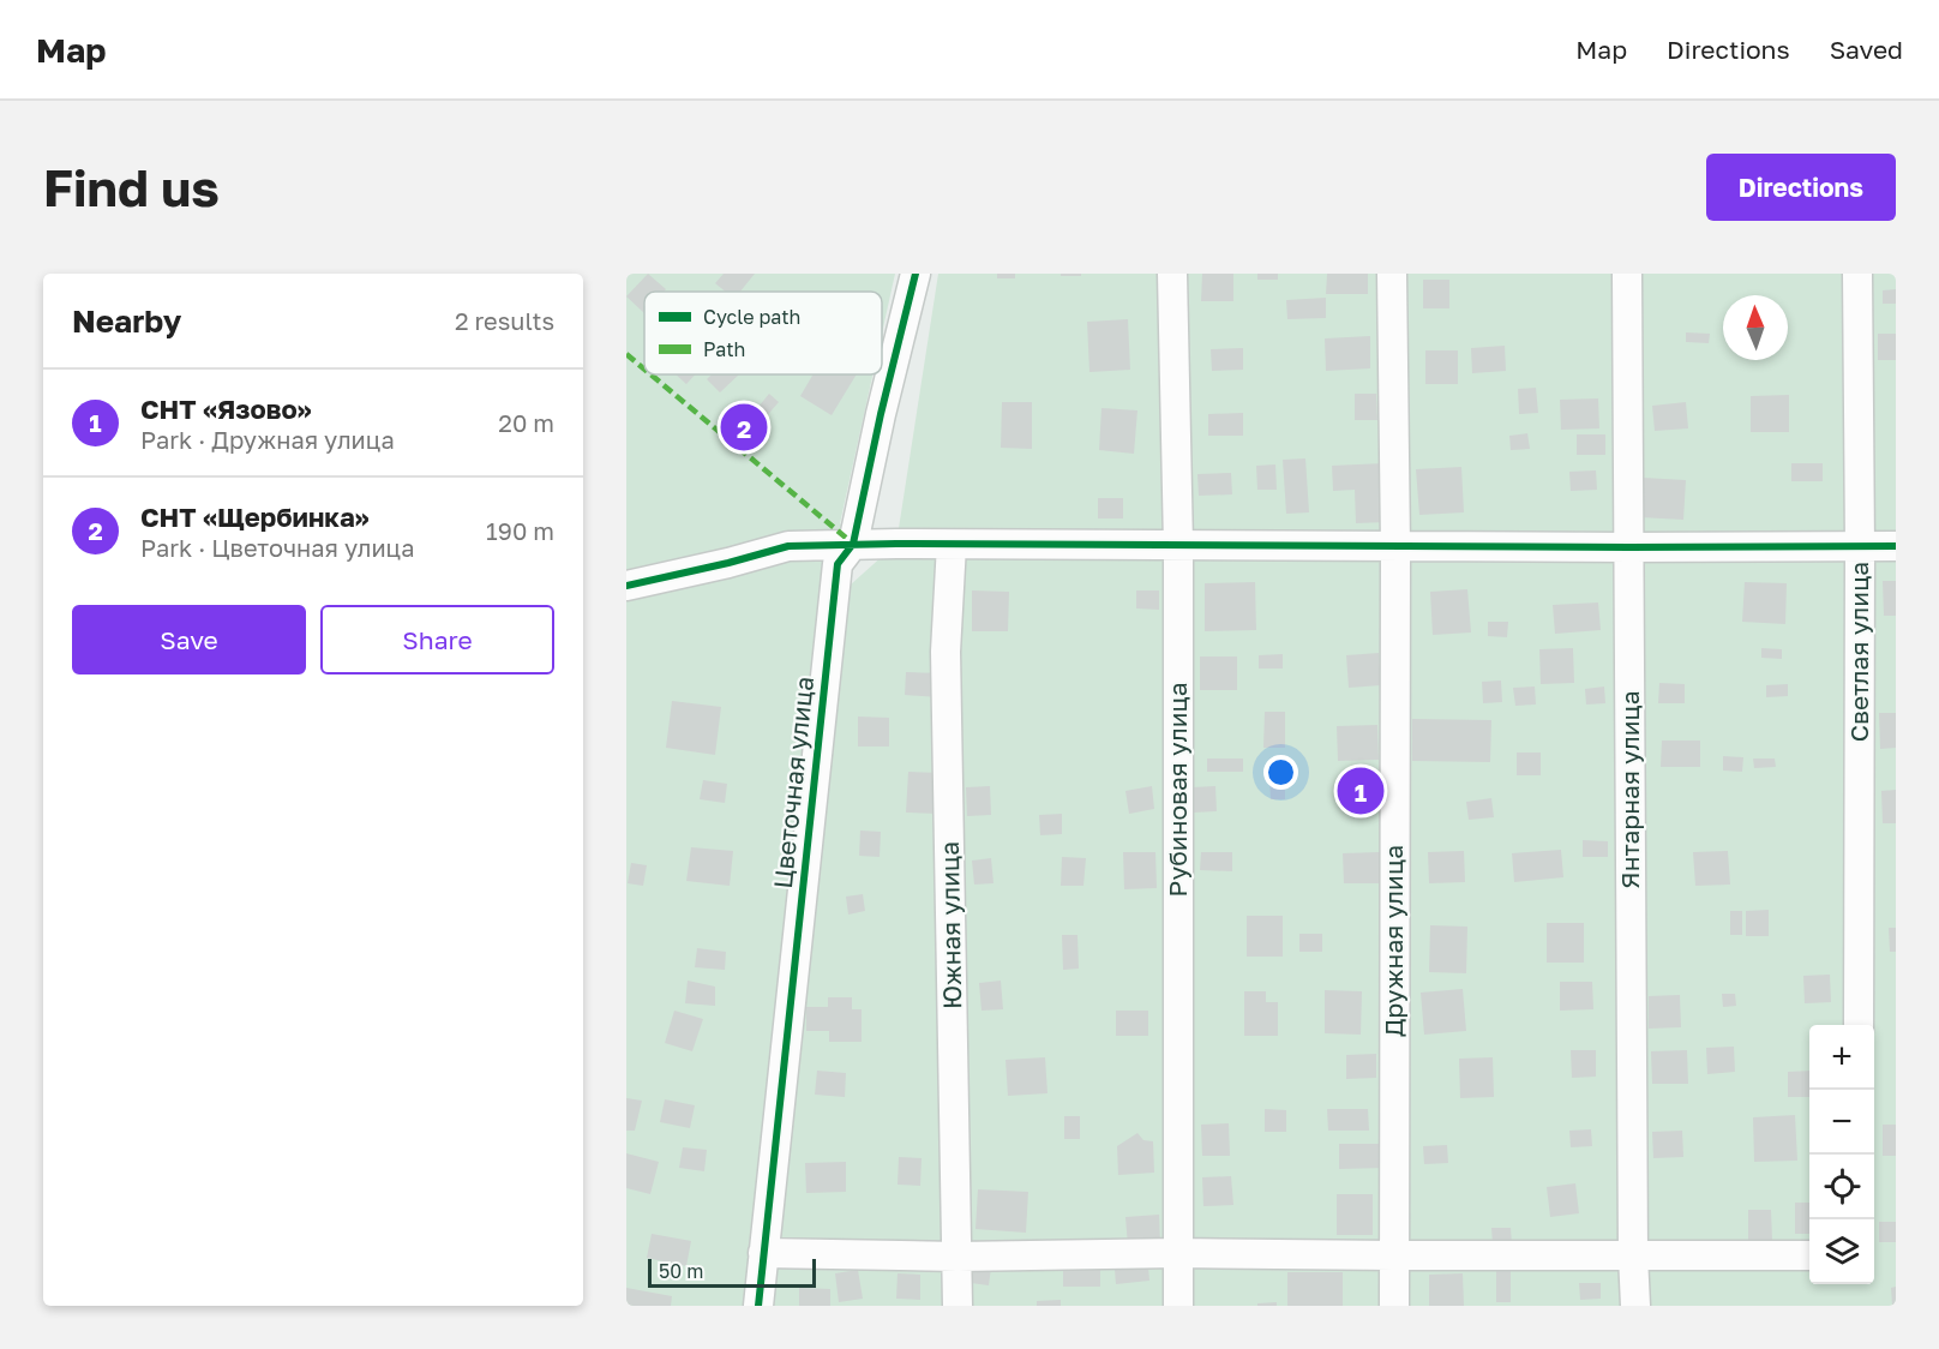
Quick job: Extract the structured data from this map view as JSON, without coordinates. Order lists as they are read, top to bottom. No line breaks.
{"streets":{"street":["Светлая улица","Цветочная улица","Рубиновая улица","Янтарная улица","Южная улица","Дружная улица"]},"legend":["Cycle path","Path"],"scale_bar":"50 m","north":"top","page":{"header":"Map","nav":["Map","Directions","Saved"],"buttons":["Directions",["Save","Share"]],"title":"Find us","heading":["Nearby","2 results"],"list":[{"mark":"1","name":"СНТ «Язово»","note":"Park · Дружная улица","value":"20 m"},{"mark":"2","name":"СНТ «Щербинка»","note":"Park · Цветочная улица","value":"190 m"}],"pins":["2","1"],"map_buttons":["+","−"],"scale":"50 m"}}
